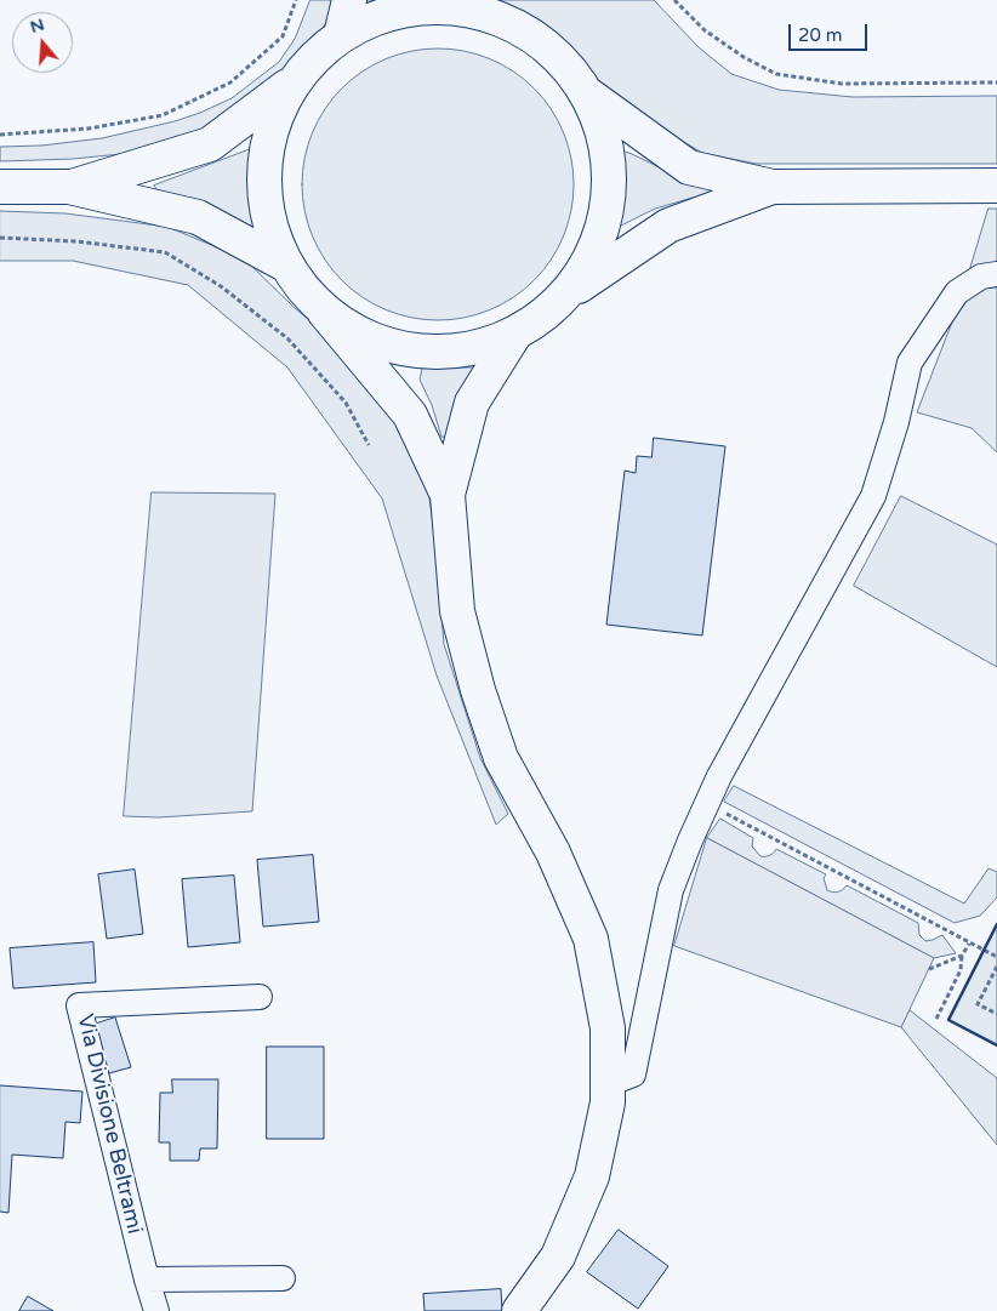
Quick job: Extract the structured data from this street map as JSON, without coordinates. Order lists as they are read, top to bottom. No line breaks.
{"streets":{"street":["Via Divisione Beltrami"]},"scale_bar":"20 m","north":"top"}
